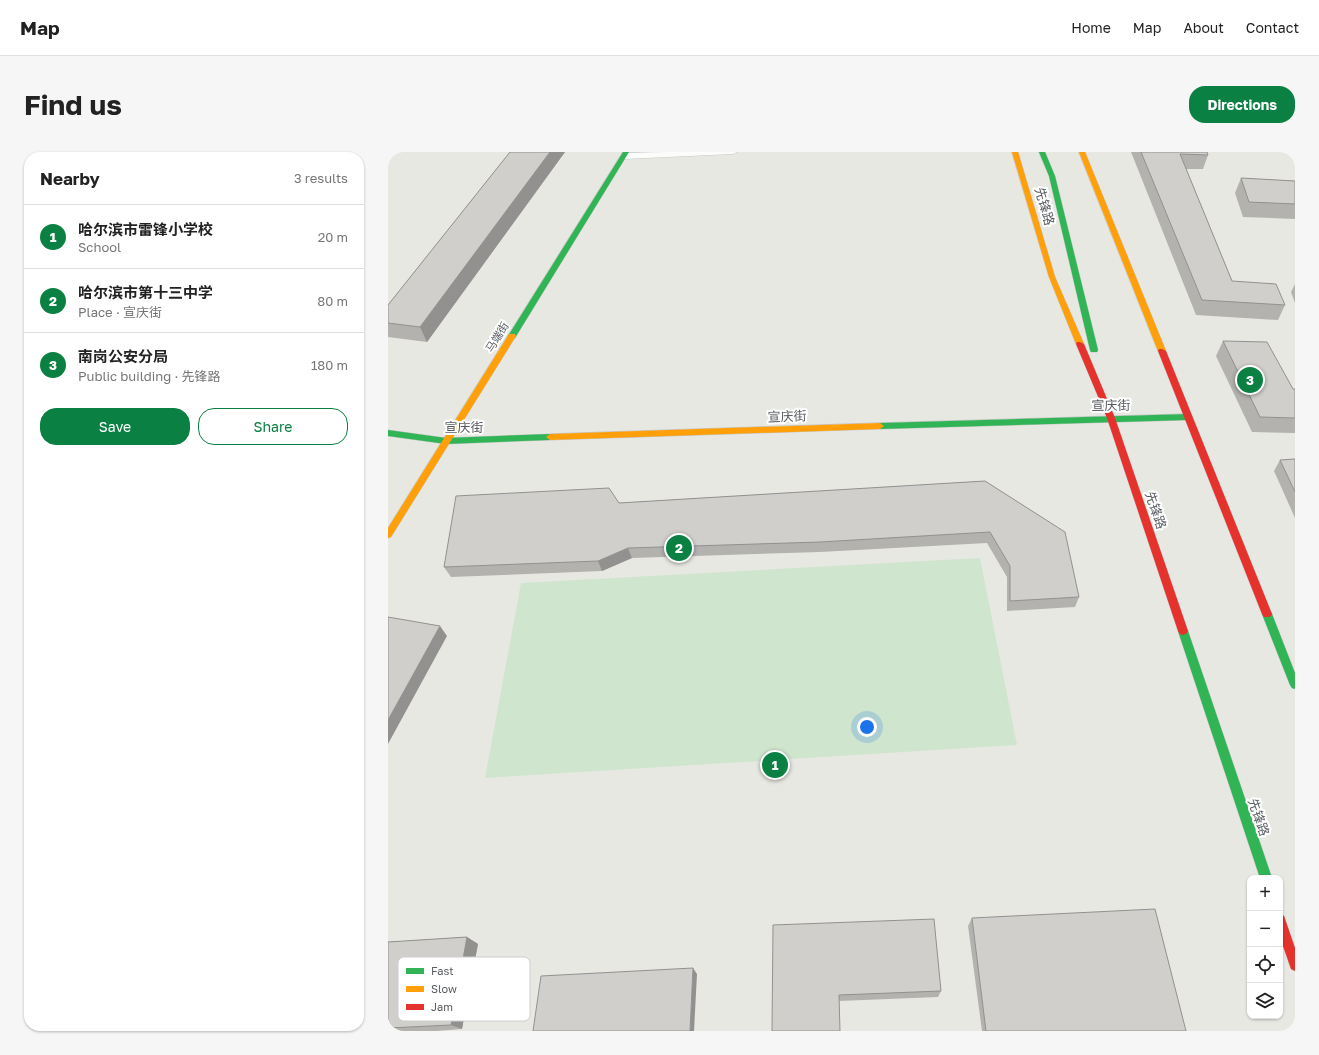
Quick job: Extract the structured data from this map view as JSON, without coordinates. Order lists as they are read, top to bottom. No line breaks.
{"streets":{"main road":["先锋路","马端街","宣庆街"]},"crossings":[["先锋路","宣庆街"],["马端街","宣庆街"]],"legend":["Fast","Slow","Jam"],"page":{"header":"Map","nav":["Home","Map","About","Contact"],"buttons":["Directions",["Save","Share"]],"title":"Find us","heading":["Nearby","3 results"],"list":[{"mark":"1","name":"哈尔滨市雷锋小学校","note":"School","value":"20 m"},{"mark":"2","name":"哈尔滨市第十三中学","note":"Place · 宣庆街","value":"80 m"},{"mark":"3","name":"南岗公安分局","note":"Public building · 先锋路","value":"180 m"}],"pins":["3","2","1"],"map_buttons":["+","−"]}}
